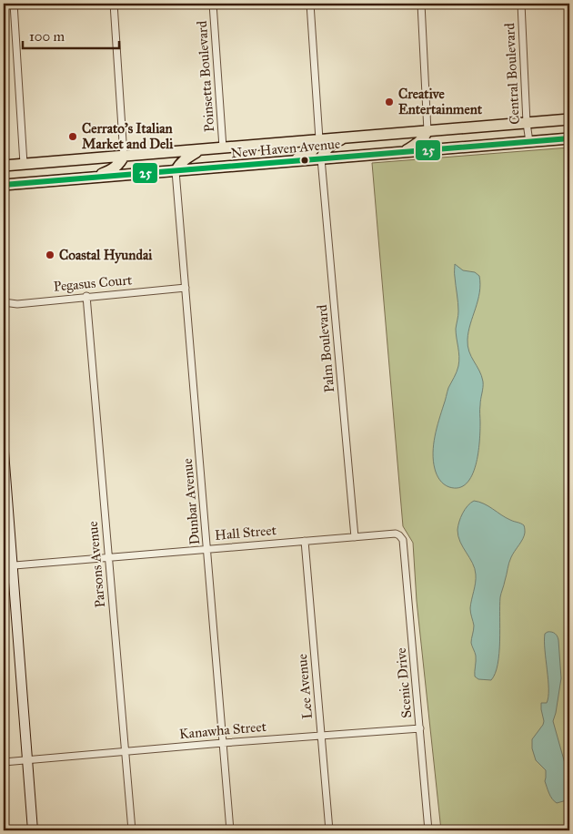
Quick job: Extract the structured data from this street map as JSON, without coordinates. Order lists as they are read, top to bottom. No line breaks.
{"streets":{"main road":["New Haven Avenue"],"street":["Central Boulevard","Poinsetta Boulevard","Pegasus Court","Palm Boulevard","Dunbar Avenue","Hall Street","Parsons Avenue","Scenic Drive","Lee Avenue","Kanawha Street"]},"crossings":[["Central Boulevard","New Haven Avenue"],["Poinsetta Boulevard","New Haven Avenue"],["New Haven Avenue","Palm Boulevard"],["New Haven Avenue","Dunbar Avenue"],["Pegasus Court","Dunbar Avenue"],["Pegasus Court","Parsons Avenue"],["Palm Boulevard","Hall Street"],["Dunbar Avenue","Hall Street"],["Dunbar Avenue","Kanawha Street"],["Hall Street","Parsons Avenue"],["Hall Street","Scenic Drive"],["Hall Street","Lee Avenue"],["Parsons Avenue","Kanawha Street"],["Scenic Drive","Kanawha Street"],["Lee Avenue","Kanawha Street"]],"places":["Creative Entertainment","Cerrato's Italian Market and Deli","Coastal Hyundai"],"lines":["transit line 25"],"scale_bar":"100 m"}
